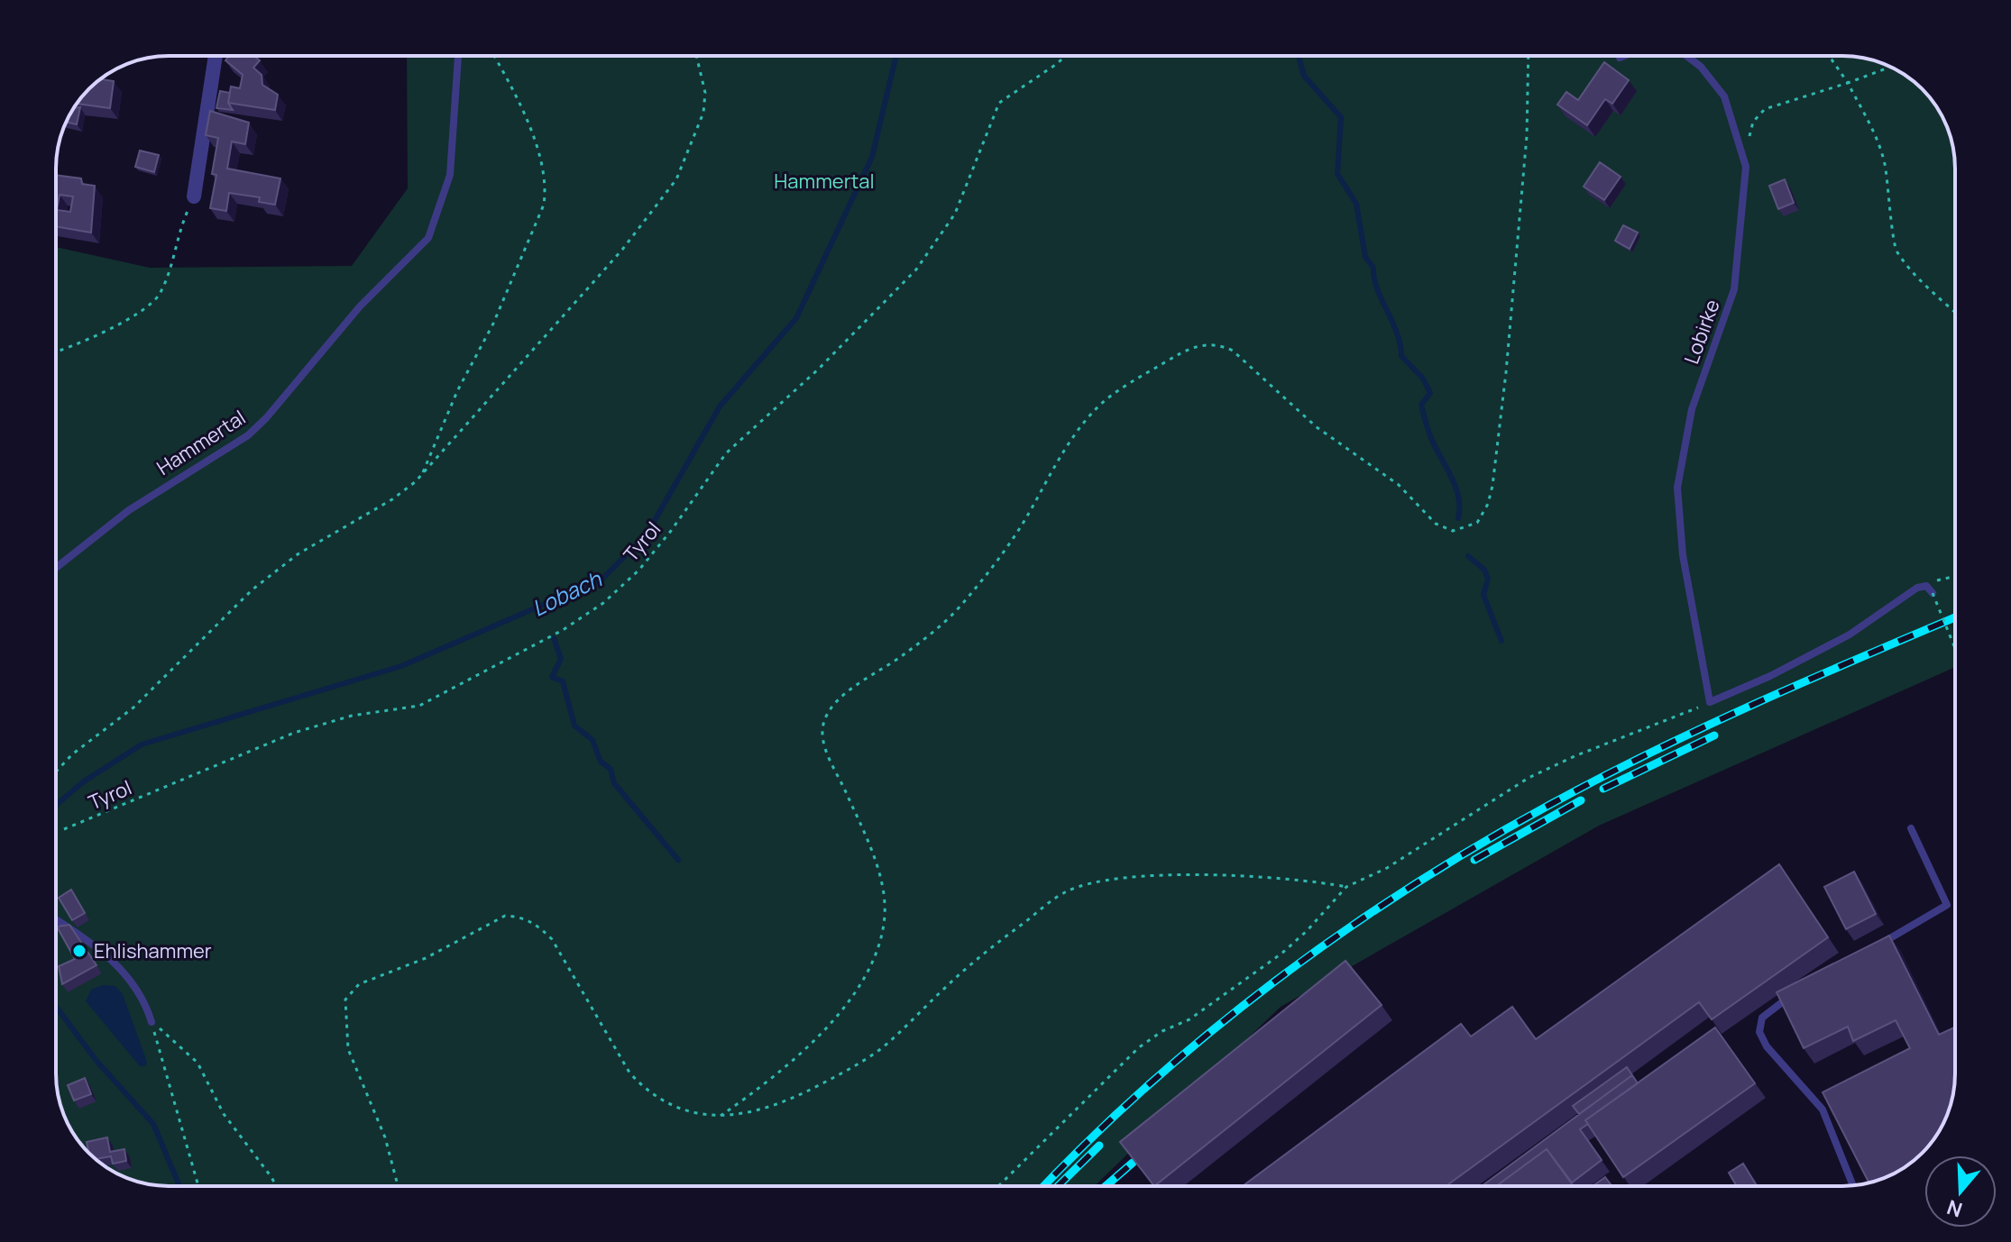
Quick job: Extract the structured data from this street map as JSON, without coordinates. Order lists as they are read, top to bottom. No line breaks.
{"streets":{"lane":["Lobirke","Hammertal"],"path":["Tyrol"]},"water":["Lobach"],"parks":["Hammertal"],"places":["Ehlishammer"],"north":"bottom"}
